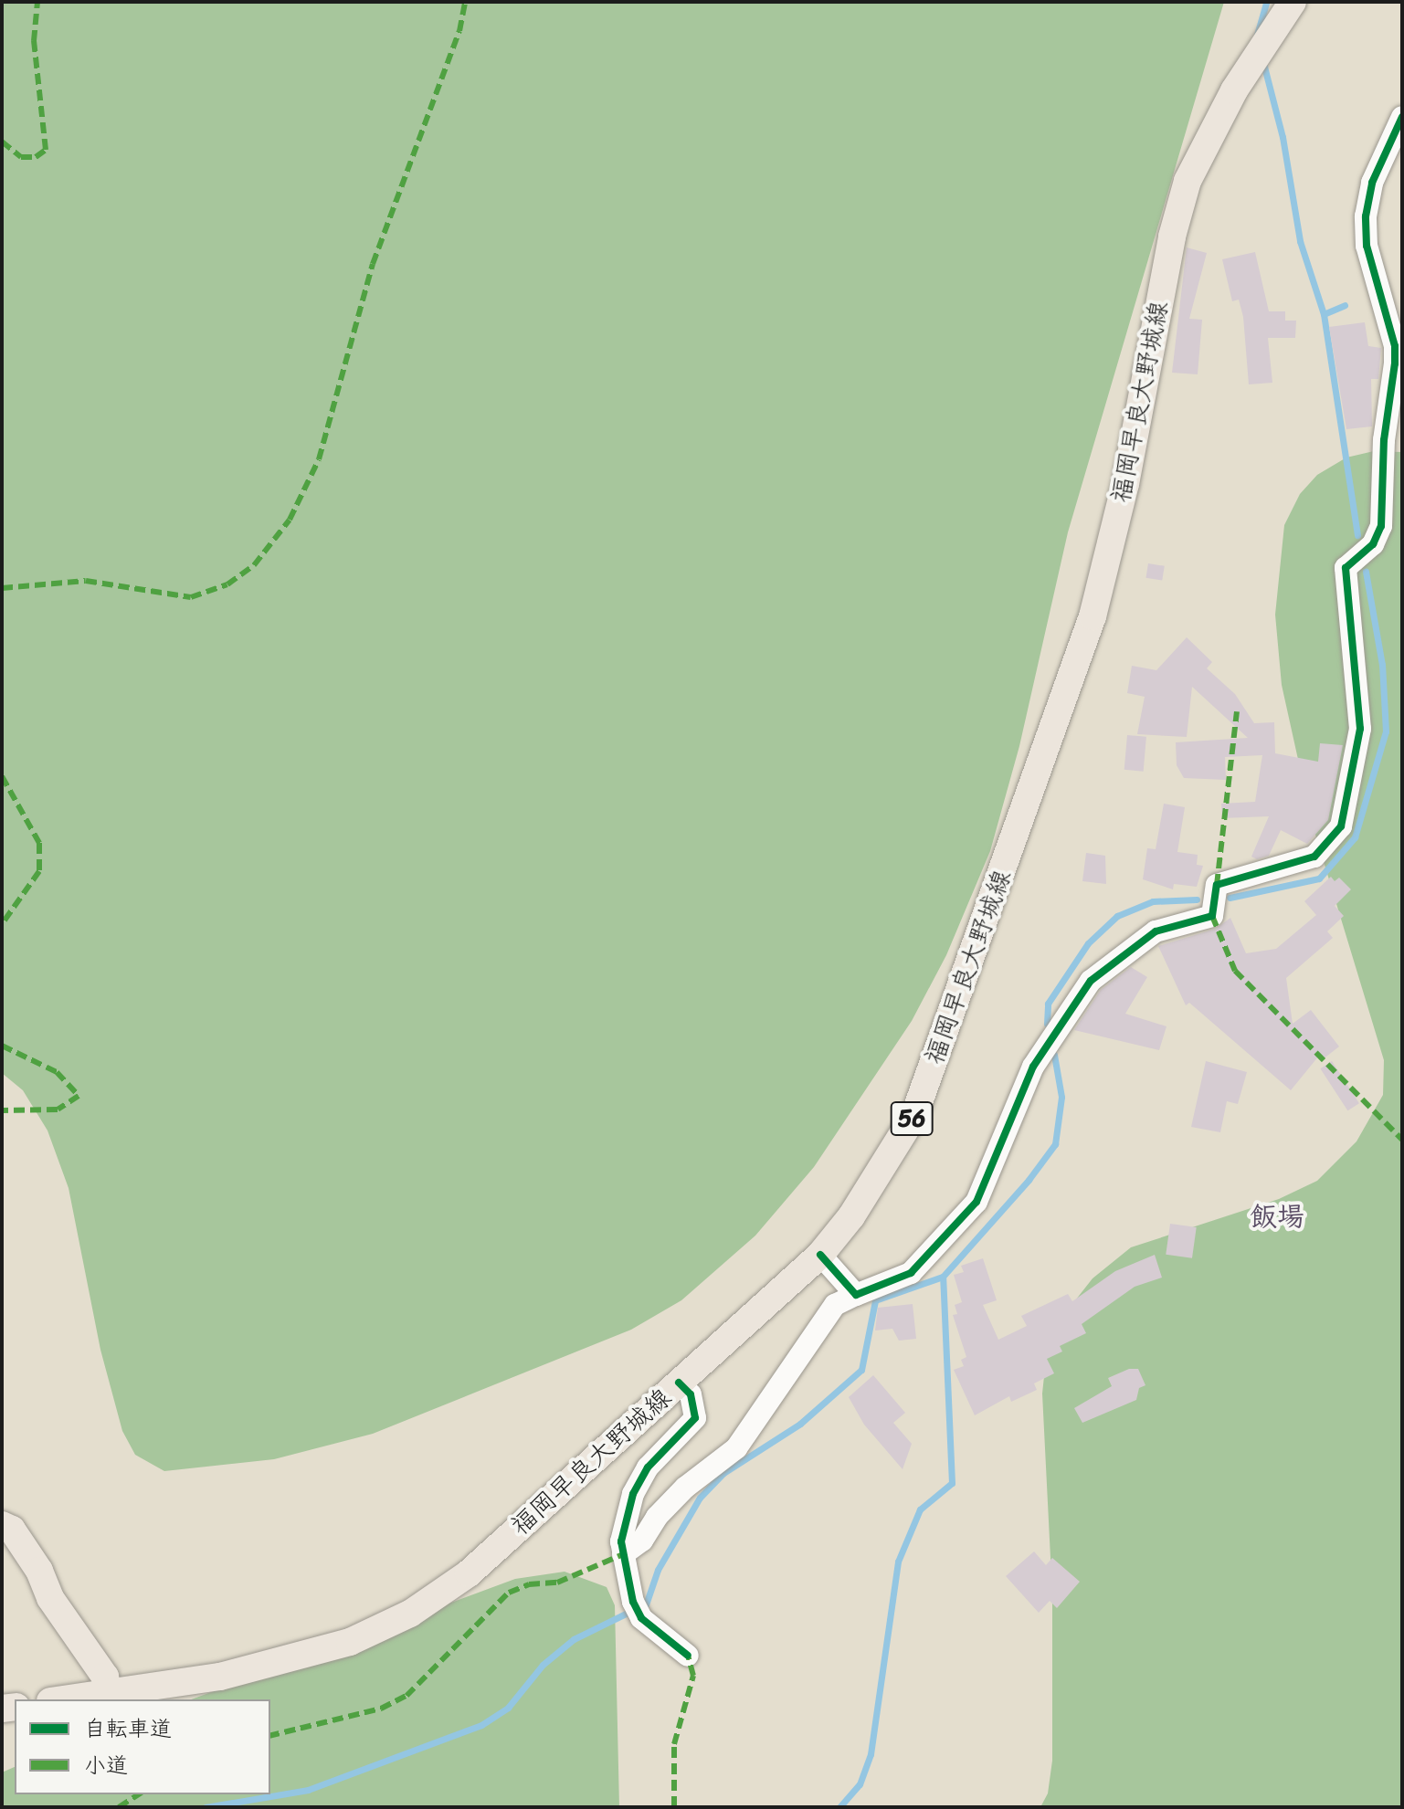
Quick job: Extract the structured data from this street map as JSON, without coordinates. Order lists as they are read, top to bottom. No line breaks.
{"streets":{"main road":["福岡早良大野城線","56"]},"districts":["飯場"],"legend":["自転車道","小道"]}
